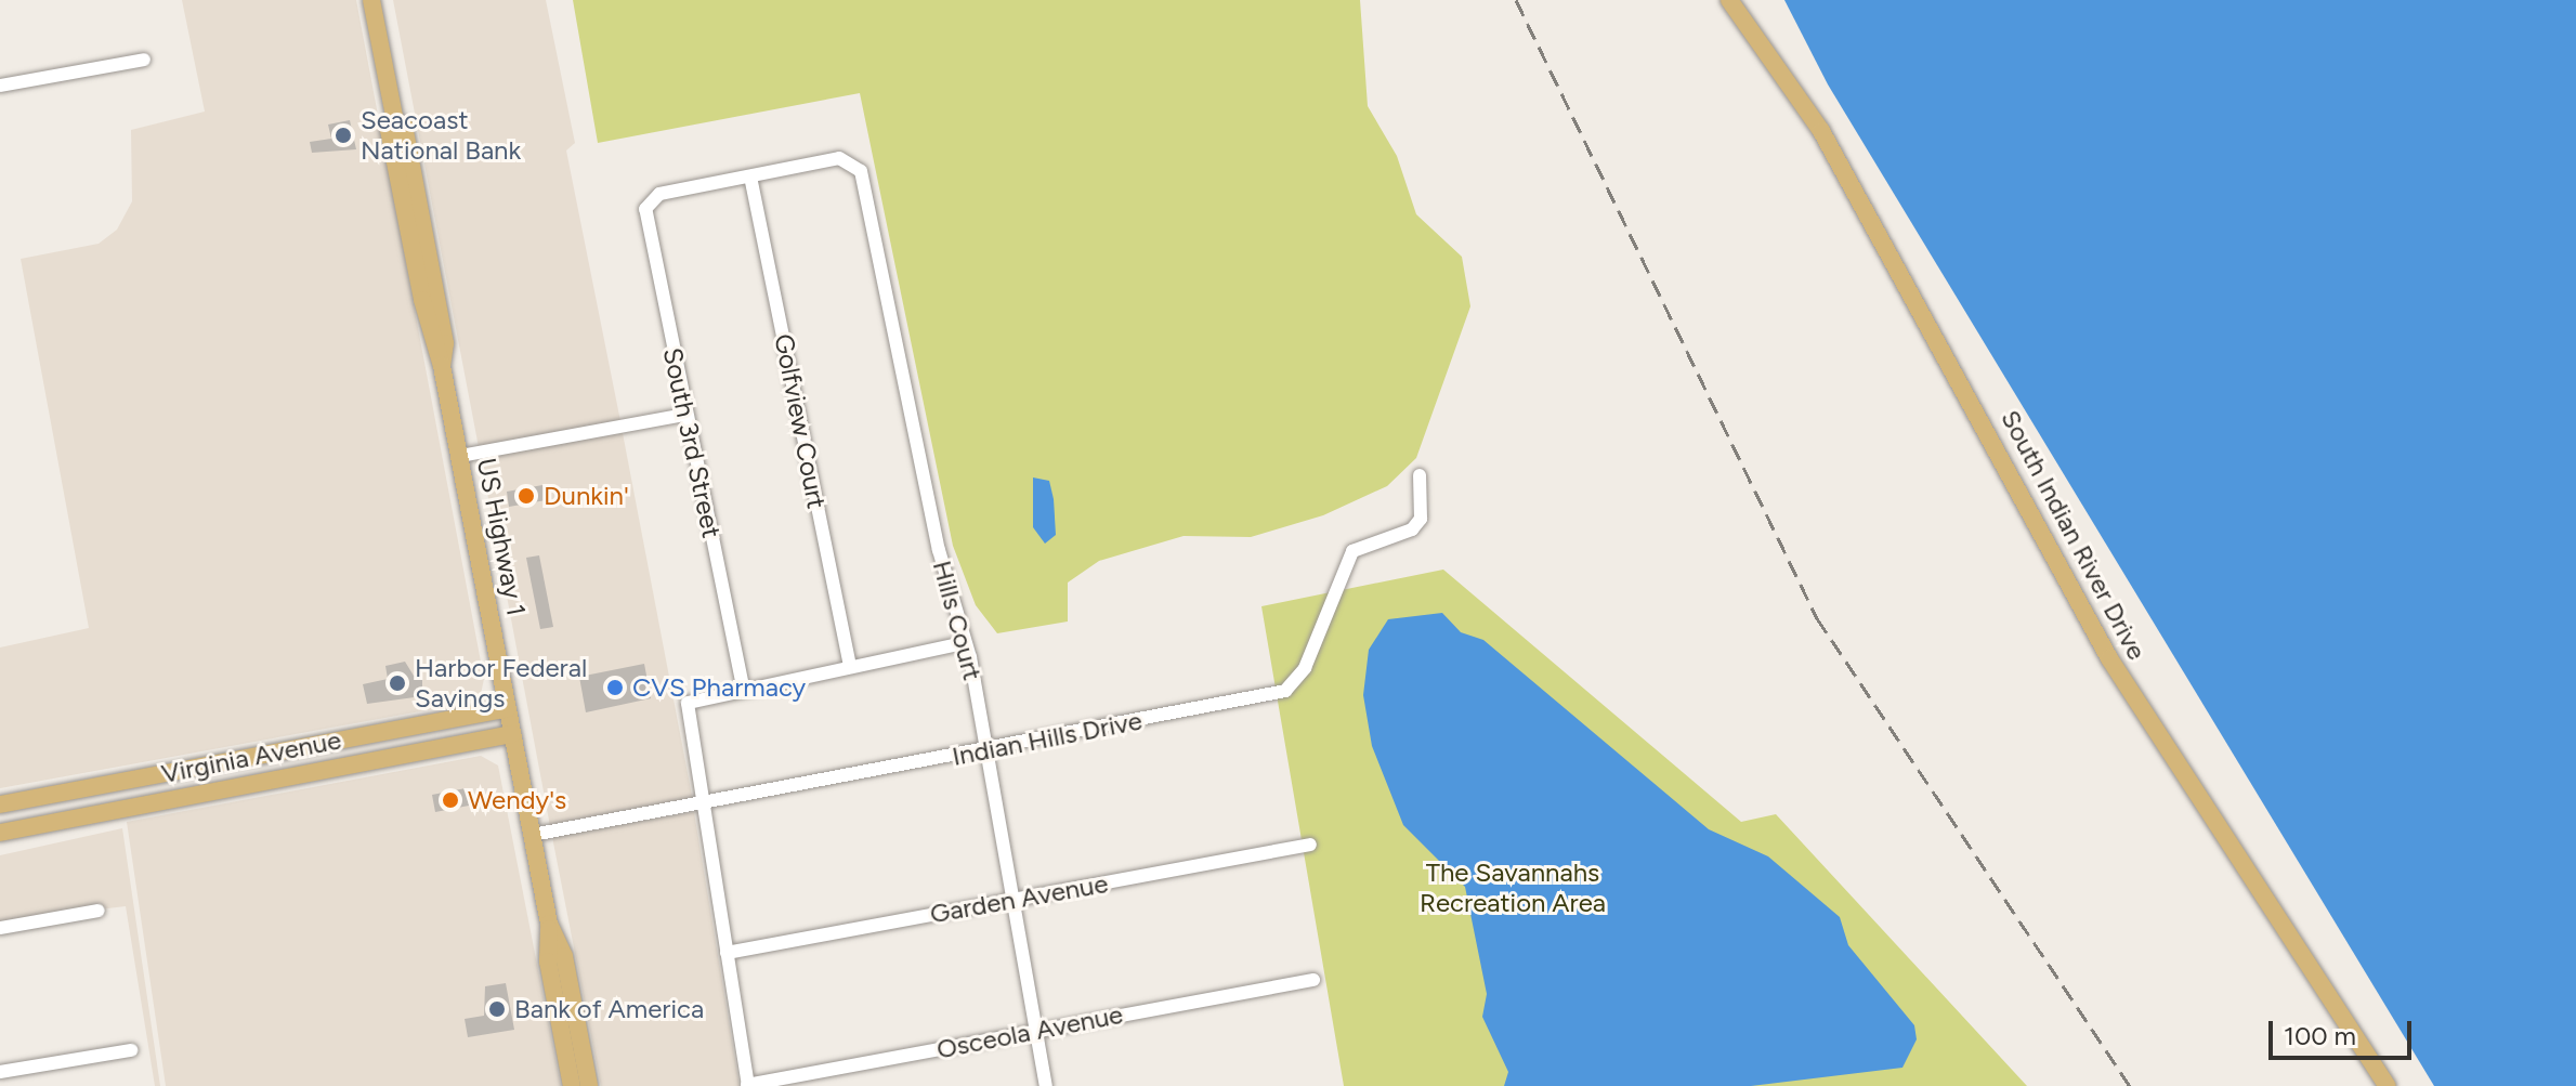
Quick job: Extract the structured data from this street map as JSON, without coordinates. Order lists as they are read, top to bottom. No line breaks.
{"streets":{"main road":["South Indian River Drive","US Highway 1","Virginia Avenue"],"street":["Golfview Court","South 3rd Street","Hills Court","Indian Hills Drive","Garden Avenue","Osceola Avenue"]},"crossings":[["Golfview Court","South 3rd Street"],["Golfview Court","Hills Court"],["South 3rd Street","Hills Court"],["US Highway 1","Indian Hills Drive"],["US Highway 1","Virginia Avenue"],["Hills Court","Indian Hills Drive"],["Hills Court","Garden Avenue"],["Hills Court","Osceola Avenue"]],"parks":["The Savannahs Recreation Area"],"places":["Seacoast National Bank","Dunkin'","Harbor Federal Savings","CVS Pharmacy","Wendy's","Bank of America"],"scale_bar":"100 m"}
